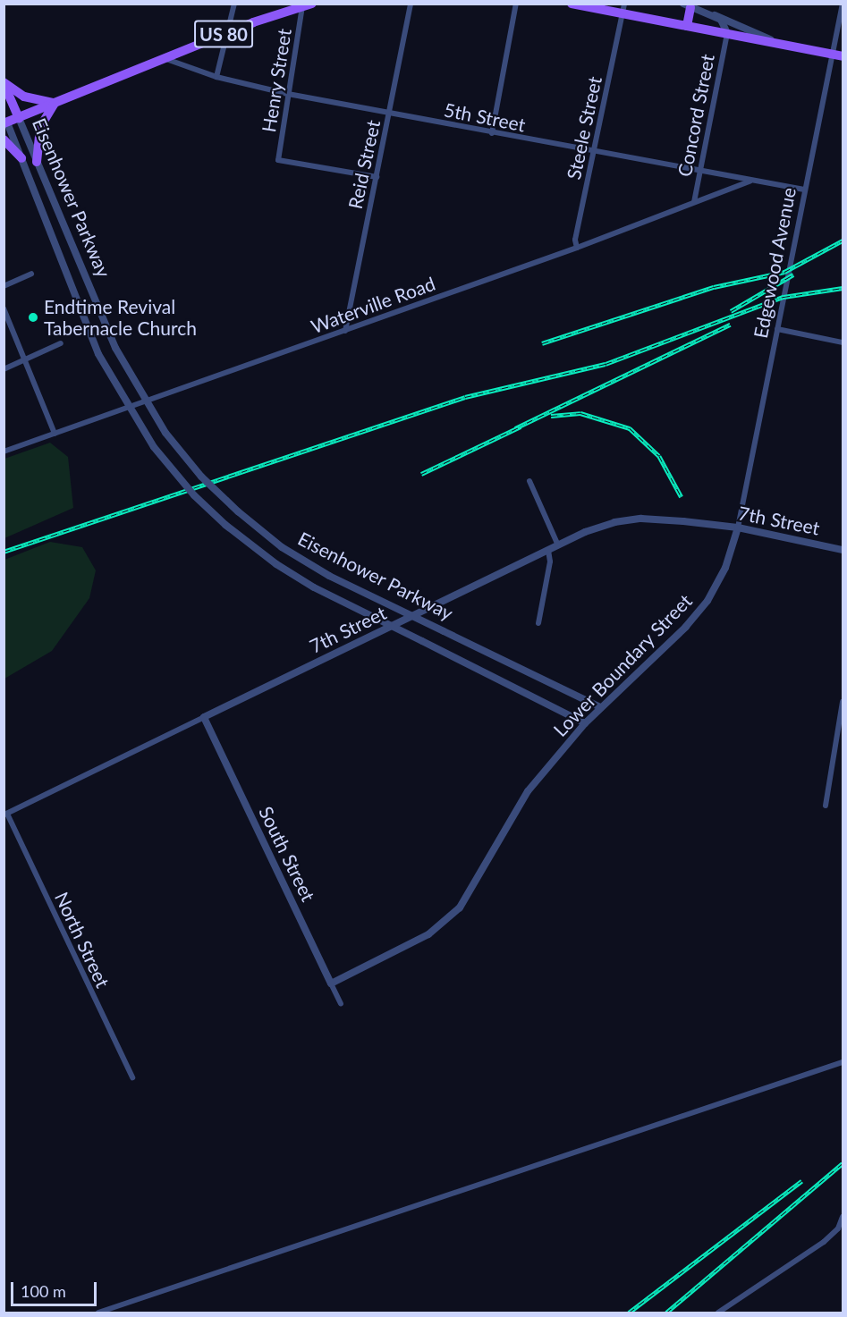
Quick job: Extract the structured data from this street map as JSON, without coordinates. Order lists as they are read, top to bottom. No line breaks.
{"streets":{"main road":["US 80","Eisenhower Parkway"],"street":["Henry Street","Concord Street","5th Street","Steele Street","Reid Street","Edgewood Avenue","Waterville Road","7th Street","Lower Boundary Street","South Street","North Street"]},"crossings":[["US 80","Henry Street"],["US 80","5th Street"],["US 80","Eisenhower Parkway"],["Henry Street","5th Street"],["Henry Street","Reid Street"],["Concord Street","5th Street"],["Concord Street","Waterville Road"],["5th Street","Steele Street"],["5th Street","Reid Street"],["5th Street","Edgewood Avenue"],["5th Street","Waterville Road"],["Steele Street","Waterville Road"],["Reid Street","Waterville Road"],["Eisenhower Parkway","Lower Boundary Street"],["Edgewood Avenue","7th Street"],["Edgewood Avenue","Lower Boundary Street"],["7th Street","Lower Boundary Street"],["7th Street","South Street"],["7th Street","North Street"],["Lower Boundary Street","South Street"]],"places":["Endtime Revival Tabernacle Church"],"scale_bar":"100 m"}
